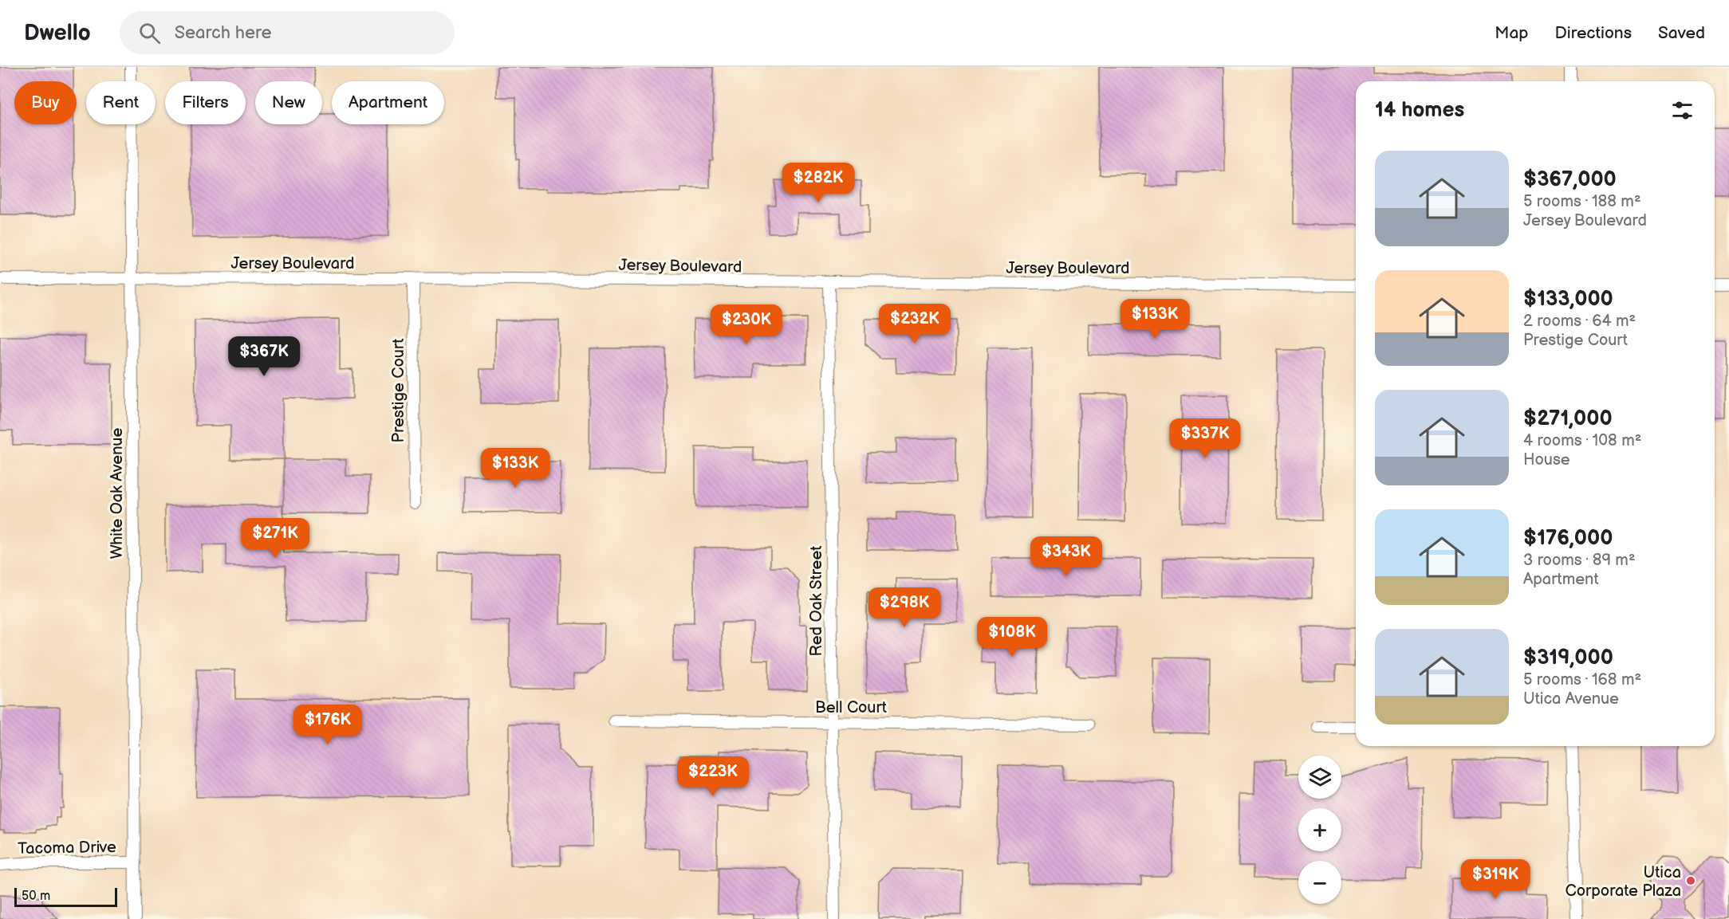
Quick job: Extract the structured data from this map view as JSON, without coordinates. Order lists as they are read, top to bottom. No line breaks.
{"streets":{"street":["Jersey Boulevard","Prestige Court","White Oak Avenue","Red Oak Street","Bell Court","Tacoma Drive"]},"crossings":[["Jersey Boulevard","Prestige Court"],["Jersey Boulevard","White Oak Avenue"],["Jersey Boulevard","Red Oak Street"],["White Oak Avenue","Tacoma Drive"],["Red Oak Street","Bell Court"]],"places":["Utica Corporate Plaza"],"scale_bar":"50 m","page":{"header":"Dwello","search":"Search here","nav":["Map","Directions","Saved"],"chip":["Buy","Rent","Filters","New","Apartment"],"heading":"14 homes","list":[{"name":"$367,000","note":"5 rooms · 188 m² · Jersey Boulevard"},{"name":"$133,000","note":"2 rooms · 64 m² · Prestige Court"},{"name":"$271,000","note":"4 rooms · 108 m² · House"},{"name":"$176,000","note":"3 rooms · 89 m² · Apartment"},{"name":"$319,000","note":"5 rooms · 168 m² · Utica Avenue"}],"price":["$282K","$133K","$232K","$230K","$367K","$337K","$133K","$271K","$343K","$298K","$108K","$176K","$223K","$319K"],"map_buttons":["+","−"],"scale":"50 m"}}
